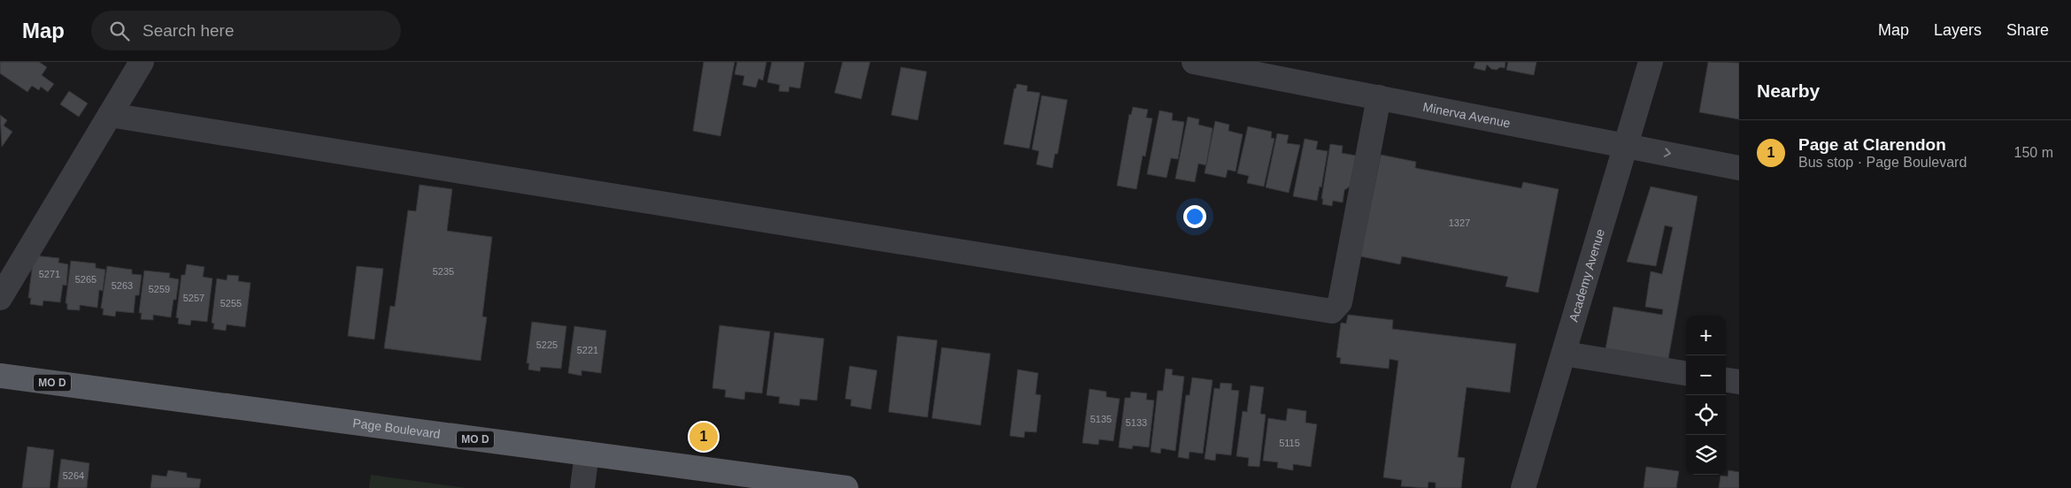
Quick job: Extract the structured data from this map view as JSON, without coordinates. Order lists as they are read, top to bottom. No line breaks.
{"streets":{"main road":["MO D","Page Boulevard"],"street":["Minerva Avenue","Academy Avenue"]},"crossings":[["Minerva Avenue","Academy Avenue"]],"house_numbers":["1327","5235","5271","5265","5263","5259","5257","5255","5225","5221","5135","5133","5115","5264"],"page":{"header":"Map","search":"Search here","nav":["Map","Layers","Share"],"heading":"Nearby","list":[{"mark":"1","name":"Page at Clarendon","note":"Bus stop · Page Boulevard","value":"150 m"}],"map_buttons":["+","−"],"pins":"1"}}
